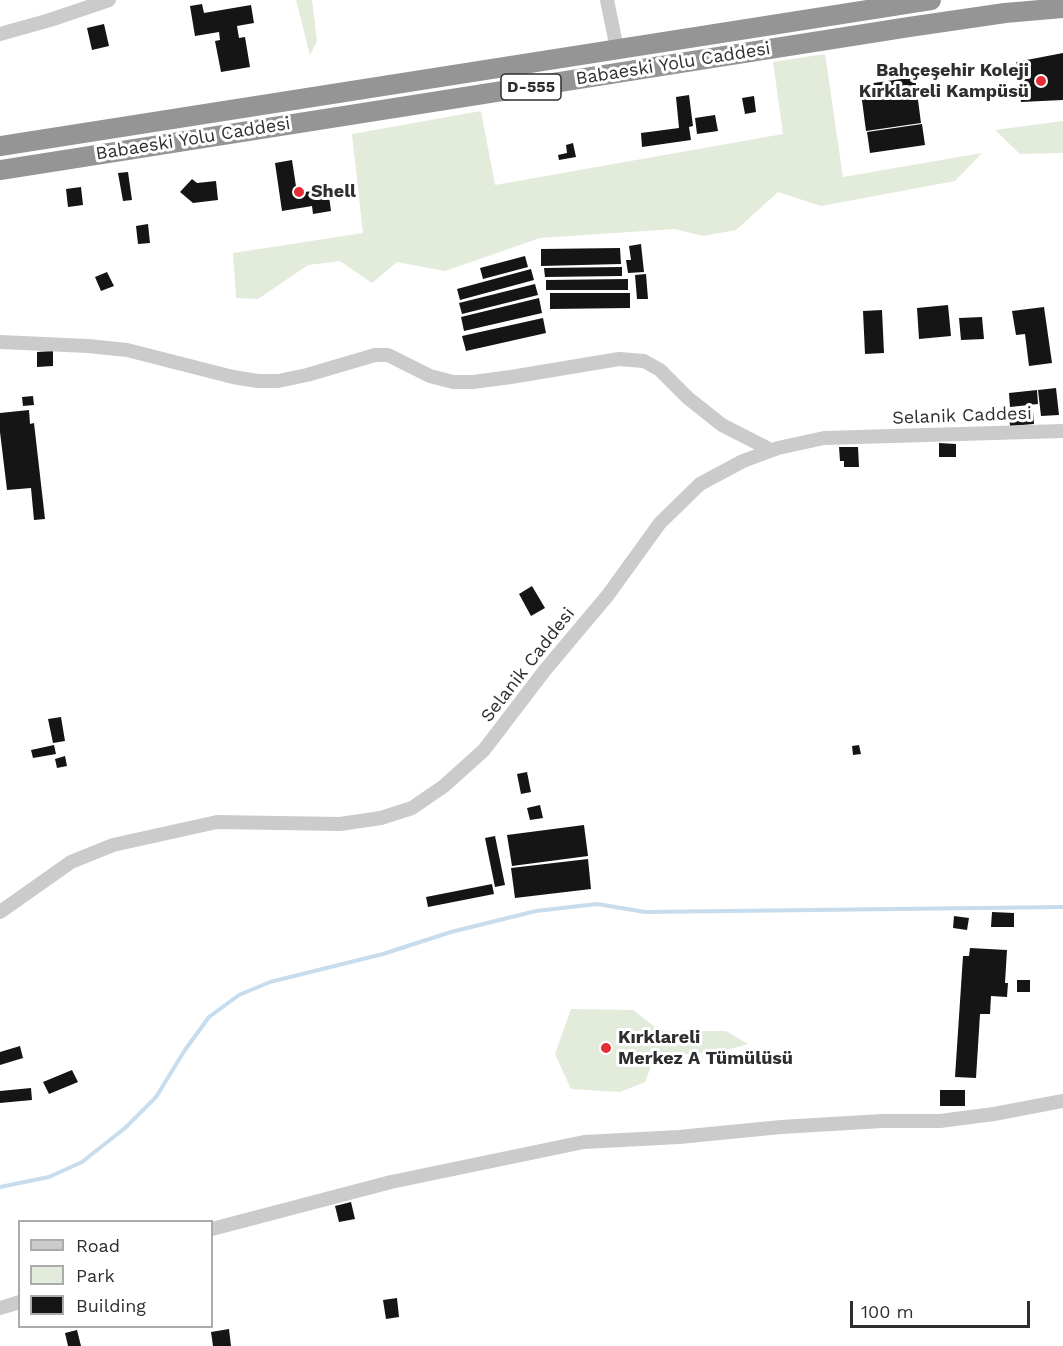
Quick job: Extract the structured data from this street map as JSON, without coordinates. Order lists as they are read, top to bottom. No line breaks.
{"streets":{"highway":["Babaeski Yolu Caddesi","D-555"],"street":["Selanik Caddesi"]},"places":["Bahçeşehir Koleji Kırklareli Kampüsü","Shell","Kırklareli Merkez A Tümülüsü"],"legend":["Road","Park","Building"],"scale_bar":"100 m"}
